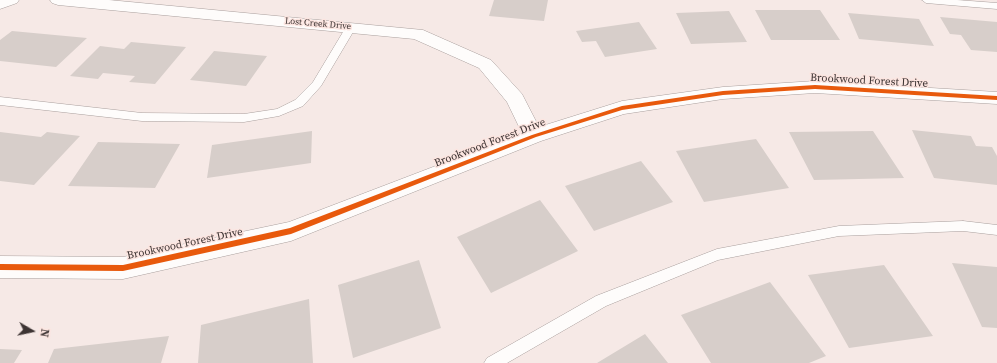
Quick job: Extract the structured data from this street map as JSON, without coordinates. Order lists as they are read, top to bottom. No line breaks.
{"streets":{"street":["Lost Creek Drive","Brookwood Forest Drive"]},"crossings":[["Lost Creek Drive","Brookwood Forest Drive"]],"north":"right"}
